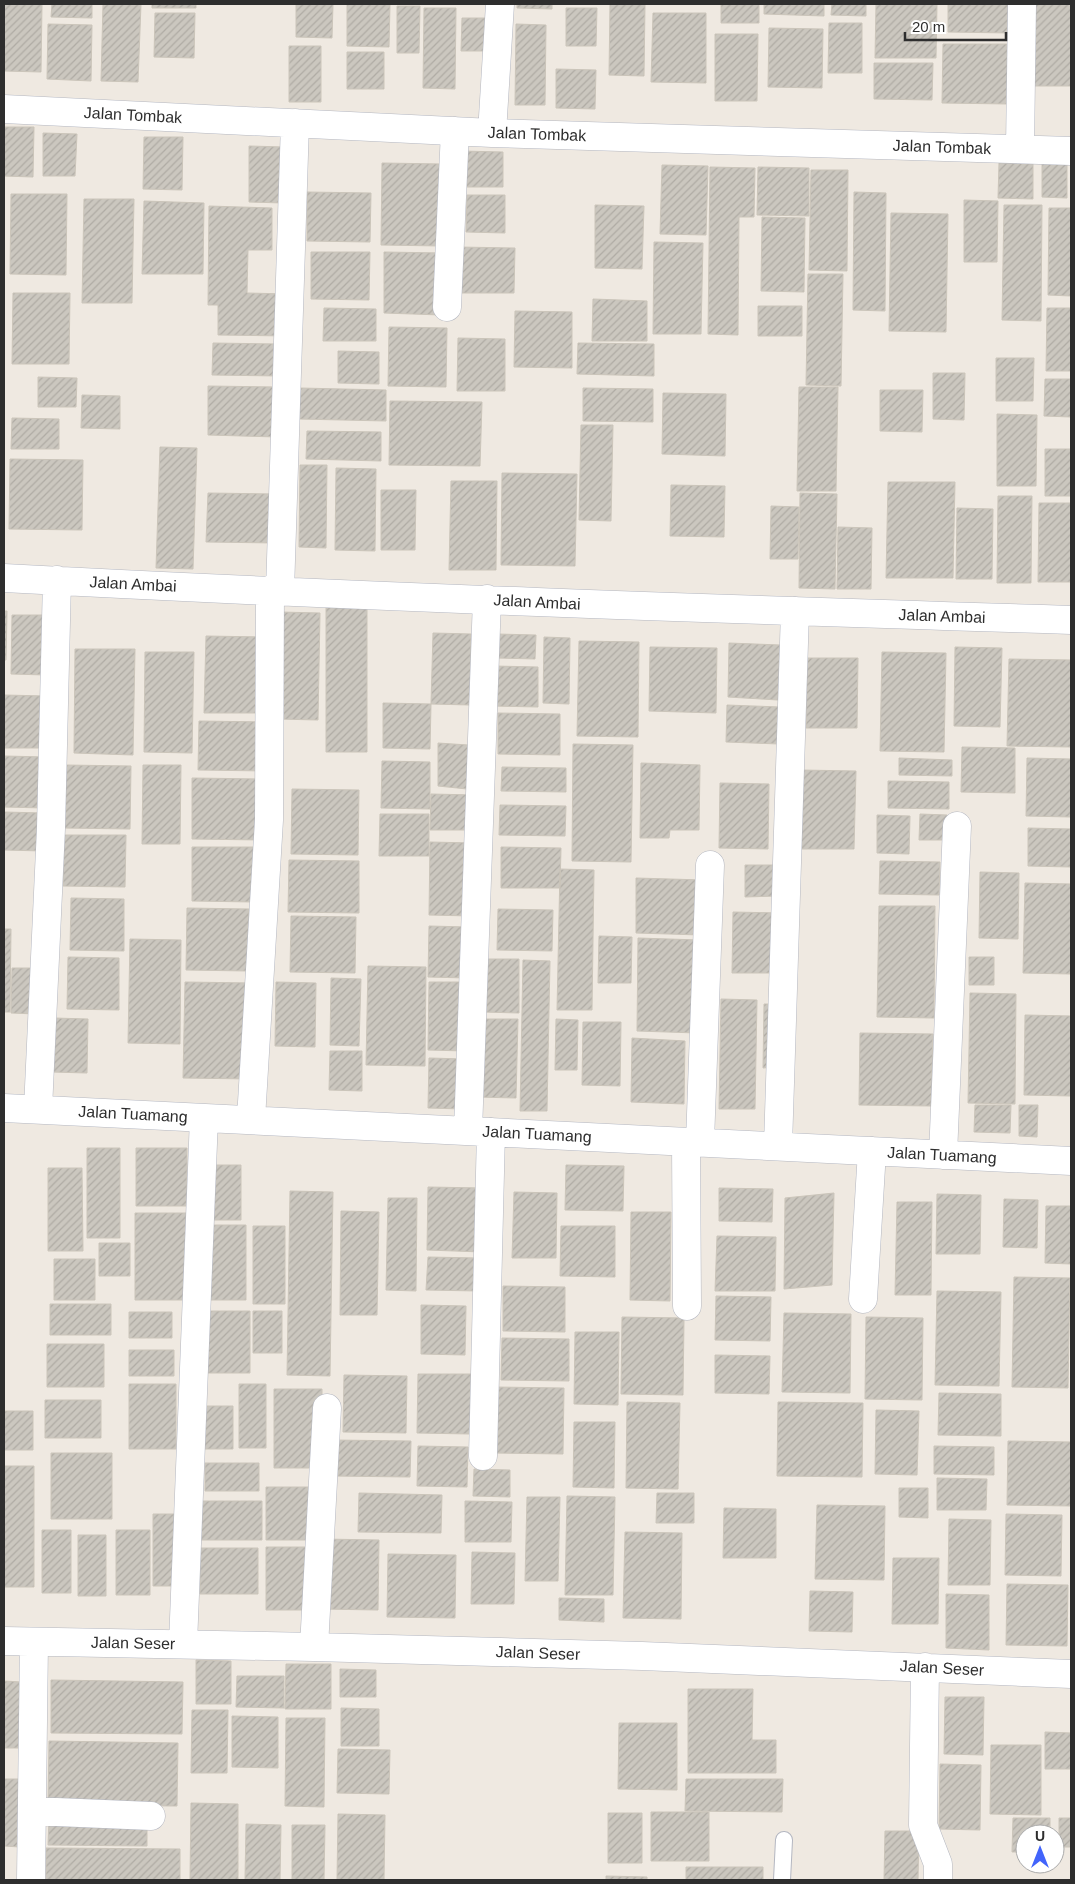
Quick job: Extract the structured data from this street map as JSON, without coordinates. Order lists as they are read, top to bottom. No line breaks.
{"streets":{"street":["Jalan Tombak","Jalan Ambai","Jalan Tuamang","Jalan Seser"]},"scale_bar":"20 m","north":"top"}
